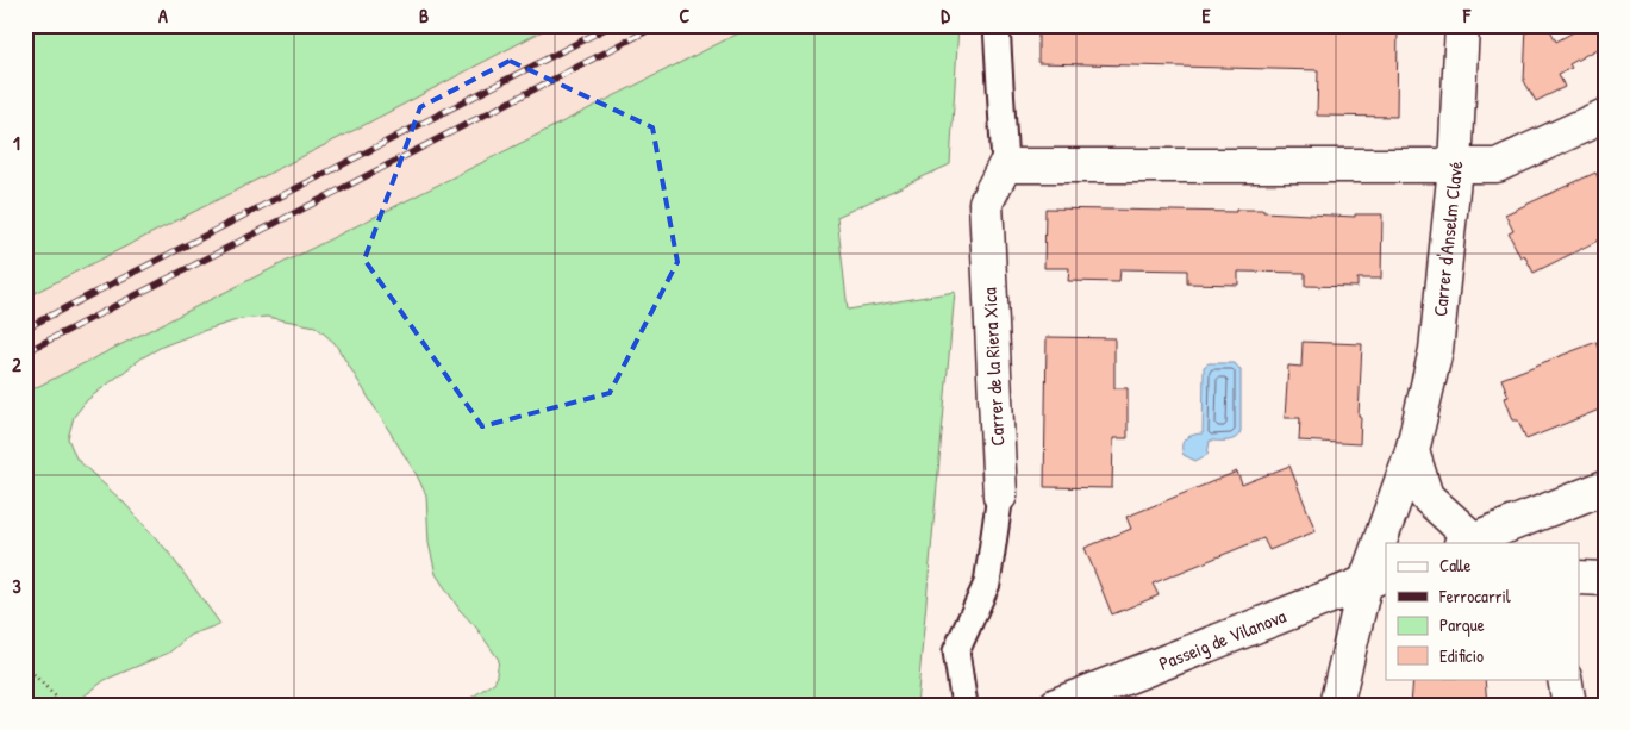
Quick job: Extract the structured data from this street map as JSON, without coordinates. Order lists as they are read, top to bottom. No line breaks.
{"streets":{"street":["Carrer d'Anselm Clavé","Carrer de la Riera Xica","Passeig de Vilanova"]},"crossings":[["Carrer d'Anselm Clavé","Passeig de Vilanova"]],"legend":["Calle","Ferrocarril","Parque","Edificio"],"grid":{"columns":["A","B","C","D","E","F"],"rows":["1","2","3"]}}
